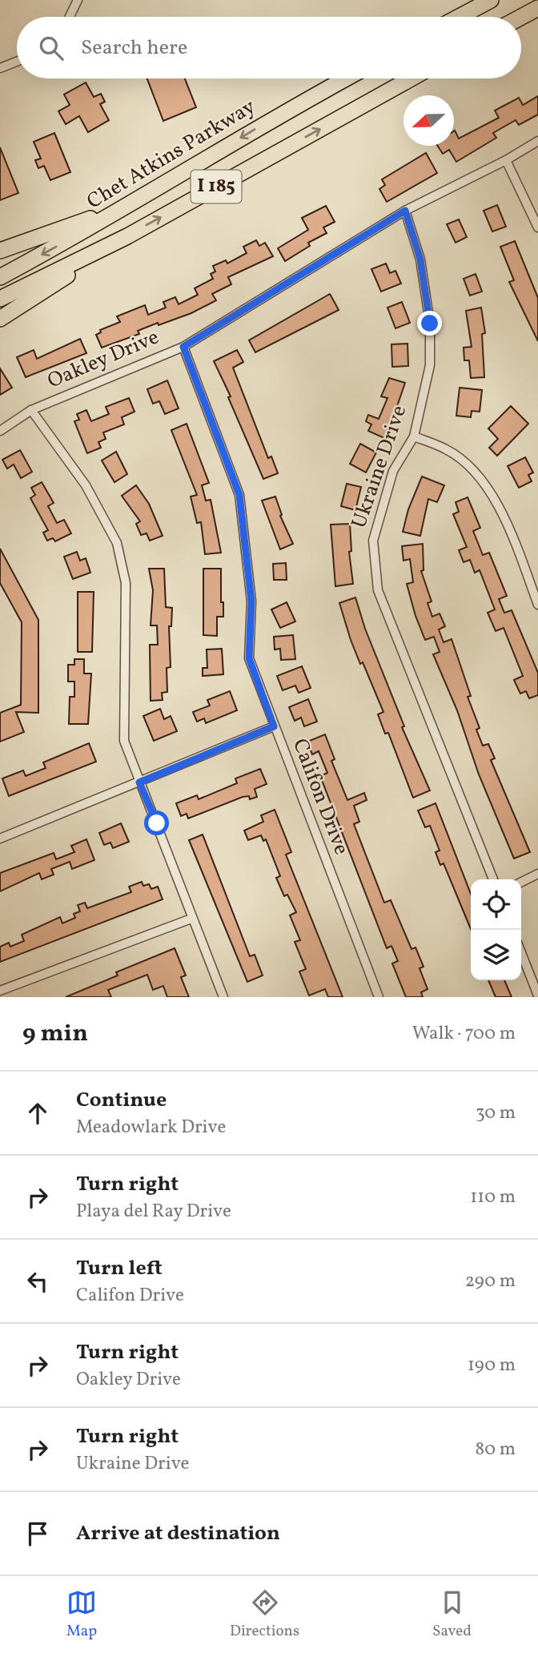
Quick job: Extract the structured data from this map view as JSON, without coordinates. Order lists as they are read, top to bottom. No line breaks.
{"streets":{"highway":["Chet Atkins Parkway","I 185"],"street":["Oakley Drive","Ukraine Drive","Califon Drive"]},"crossings":[["Oakley Drive","Ukraine Drive"],["Oakley Drive","Califon Drive"]],"north":"left","page":{"search":"Search here","heading":["9 min","Walk · 700 m"],"list":[["Continue","Meadowlark Drive","30 m"],["Turn right","Playa del Ray Drive","110 m"],["Turn left","Califon Drive","290 m"],["Turn right","Oakley Drive","190 m"],["Turn right","Ukraine Drive","80 m"],"Arrive at destination"],"nav":["Map","Directions","Saved"]}}
